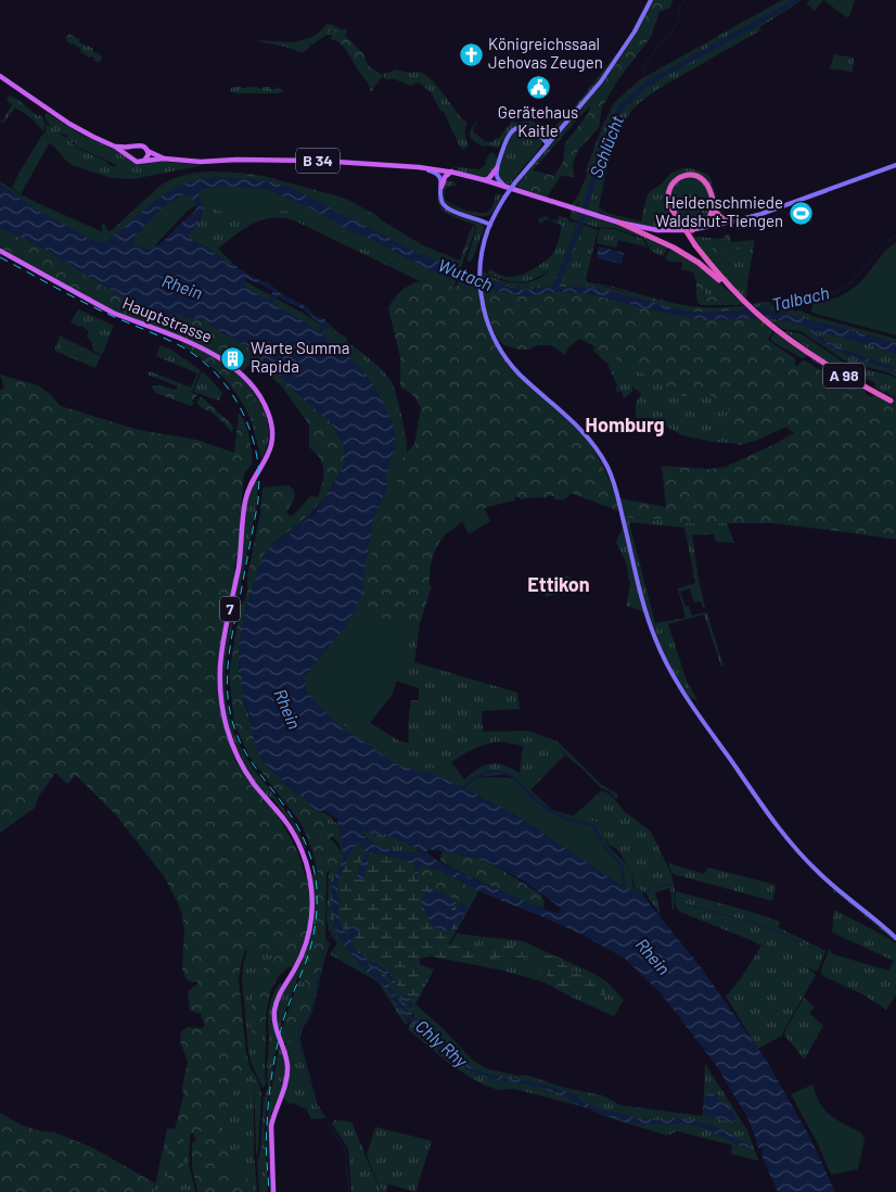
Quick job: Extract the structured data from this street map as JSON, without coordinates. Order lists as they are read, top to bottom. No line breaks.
{"streets":{"highway":["A 98"],"main road":["B 34","Hauptstrasse","7"]},"districts":["Homburg","Ettikon"],"water":["Schlücht","Wutach","Rhein","Talbach","Chly Rhy"],"places":{"church":["Königreichssaal Jehovas Zeugen"],"public building":["Gerätehaus Kaitle"],"sports":["Heldenschmiede Waldshut-Tiengen"],"building":["Warte Summa Rapida"]}}
